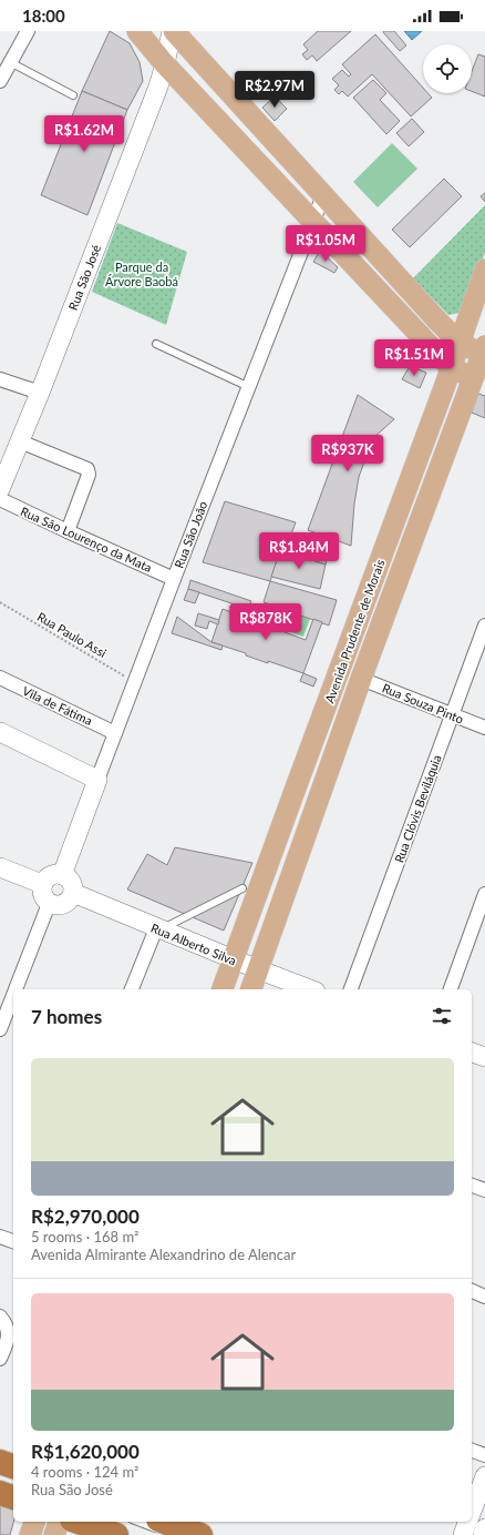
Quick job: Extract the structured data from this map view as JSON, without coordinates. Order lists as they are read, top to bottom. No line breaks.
{"streets":{"main road":["Avenida Prudente de Morais"],"street":["Rua São José","Rua São João","Rua São Lourenço da Mata","Rua Souza Pinto","Vila de Fátima","Rua Clóvis Beviláquia","Rua Alberto Silva"],"path":["Rua Paulo Assi"]},"crossings":[["Rua São João","Rua São Lourenço da Mata"],["Rua São João","Rua Paulo Assi"],["Rua São João","Vila de Fátima"],["Rua São João","Rua Alberto Silva"],["Avenida Prudente de Morais","Rua Souza Pinto"],["Avenida Prudente de Morais","Rua Alberto Silva"],["Rua Souza Pinto","Rua Clóvis Beviláquia"]],"parks":["Parque da Árvore Baobá"],"page":{"status":"18:00","price":["R$2.97M","R$1.62M","R$1.05M","R$1.51M","R$937K","R$1.84M","R$878K"],"heading":"7 homes","list":[{"name":"R$2,970,000","note":"5 rooms · 168 m² · Avenida Almirante Alexandrino de Alencar"},{"name":"R$1,620,000","note":"4 rooms · 124 m² · Rua São José"}]}}
